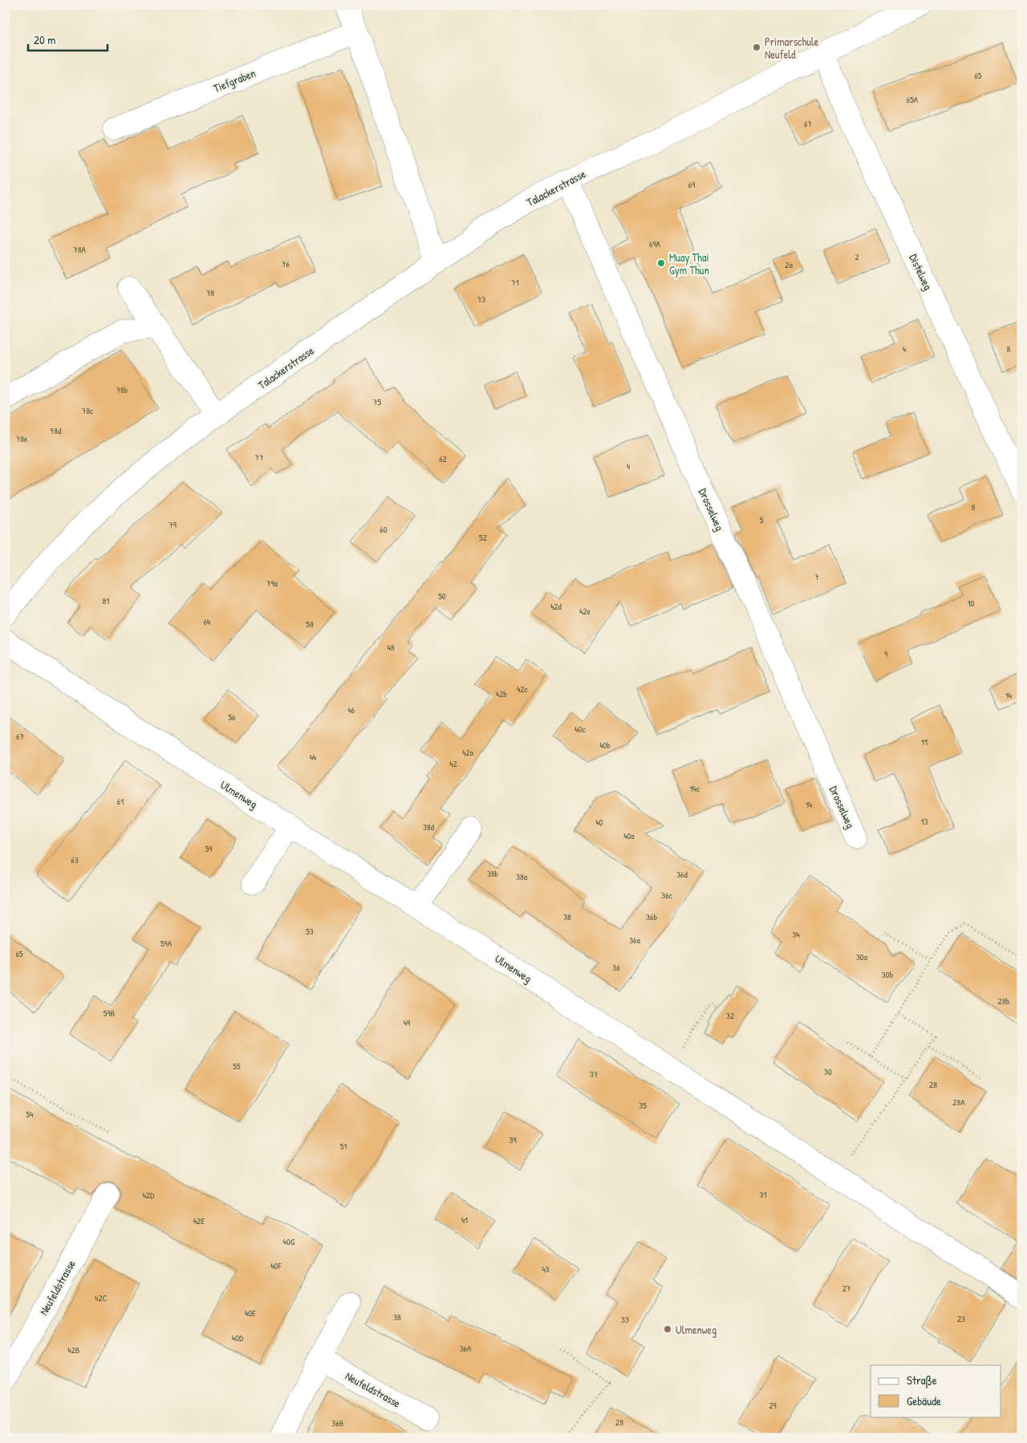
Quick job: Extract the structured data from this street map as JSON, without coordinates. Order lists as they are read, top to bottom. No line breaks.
{"streets":{"street":["Tiefgraben","Talackerstrasse","Distelweg","Drosselweg","Ulmenweg","Neufeldstrasse"]},"crossings":[["Talackerstrasse","Distelweg"],["Talackerstrasse","Drosselweg"]],"places":["Primarschule Neufeld","Muay Thai Gym Thun","Ulmenweg"],"house_numbers":["65","65A","67","69","69A","78A","2","76","2a","71","78","73","4","8","78b","75","78c","78d","78e","77","62","4","8","5","79","60","52","7","79a","50","81","10","42d","42e","64","58","48","9","42c","42b","14","46","56","40c","67","11","40b","42a","44","42","14c","61","14","13","40","38d","40a","59","63","38b","36d","38a","36c","38","36b","53","34","36a","59A","65","30a","36","30b","28b","59B","32","49","55","30","37","28","28A","35","54","39","51","31","42D","41","42E","40G","40F","43","27","42C","40E","38","23","33","40D","36A","42B","29","28","36B"],"legend":["Straße","Gebäude"],"scale_bar":"20 m"}
